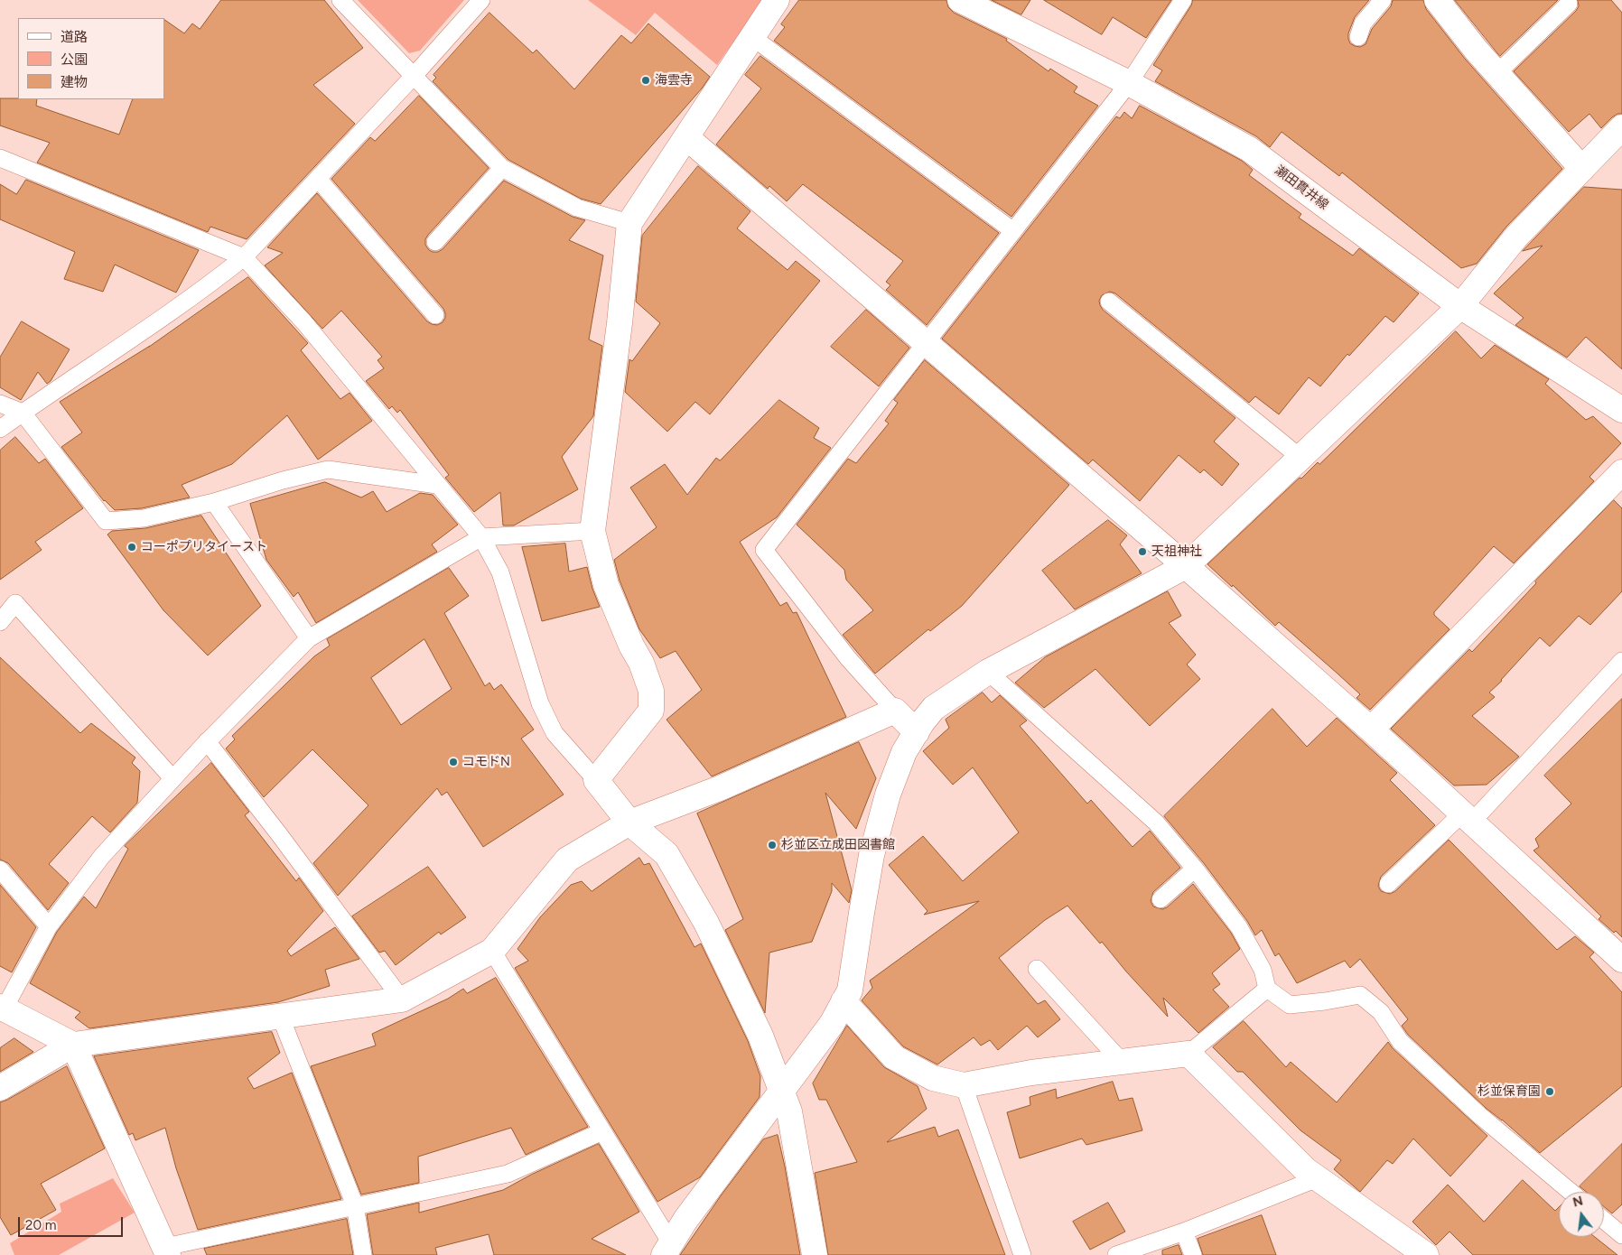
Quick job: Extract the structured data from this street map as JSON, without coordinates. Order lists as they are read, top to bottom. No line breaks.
{"streets":{"street":["瀬田貫井線"]},"places":["海雲寺","コーポプリタイースト","天祖神社","コモドN","杉並区立成田図書館","杉並保育園"],"legend":["道路","公園","建物"],"scale_bar":"20 m","north":"top"}
